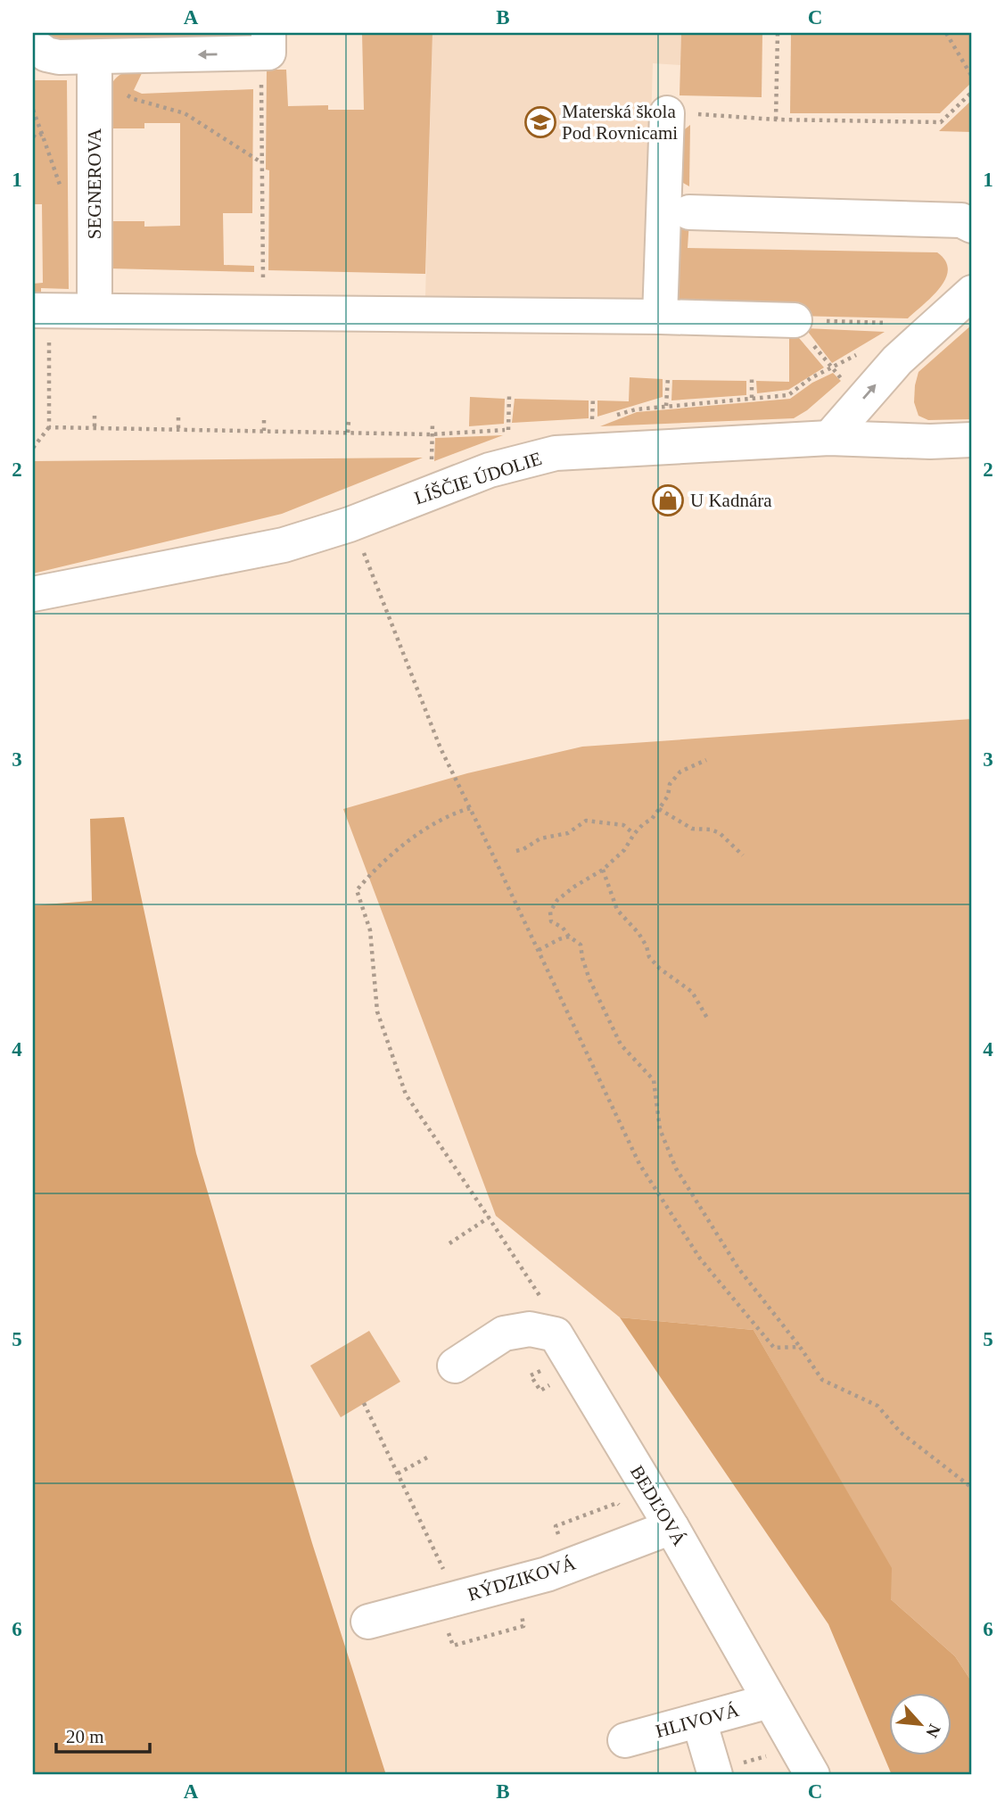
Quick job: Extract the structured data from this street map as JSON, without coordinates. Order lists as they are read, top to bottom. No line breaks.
{"streets":{"street":["SEGNEROVA","LÍŠČIE ÚDOLIE","BEDĽOVÁ","RÝDZIKOVÁ","HLIVOVÁ"]},"crossings":[["BEDĽOVÁ","RÝDZIKOVÁ"],["BEDĽOVÁ","HLIVOVÁ"]],"places":{"school or university":["Materská škola Pod Rovnicami"],"shop":["U Kadnára"]},"scale_bar":"20 m","north":"bottom right","grid":{"columns":["A","B","C"],"rows":["1","2","3","4","5","6"]}}
